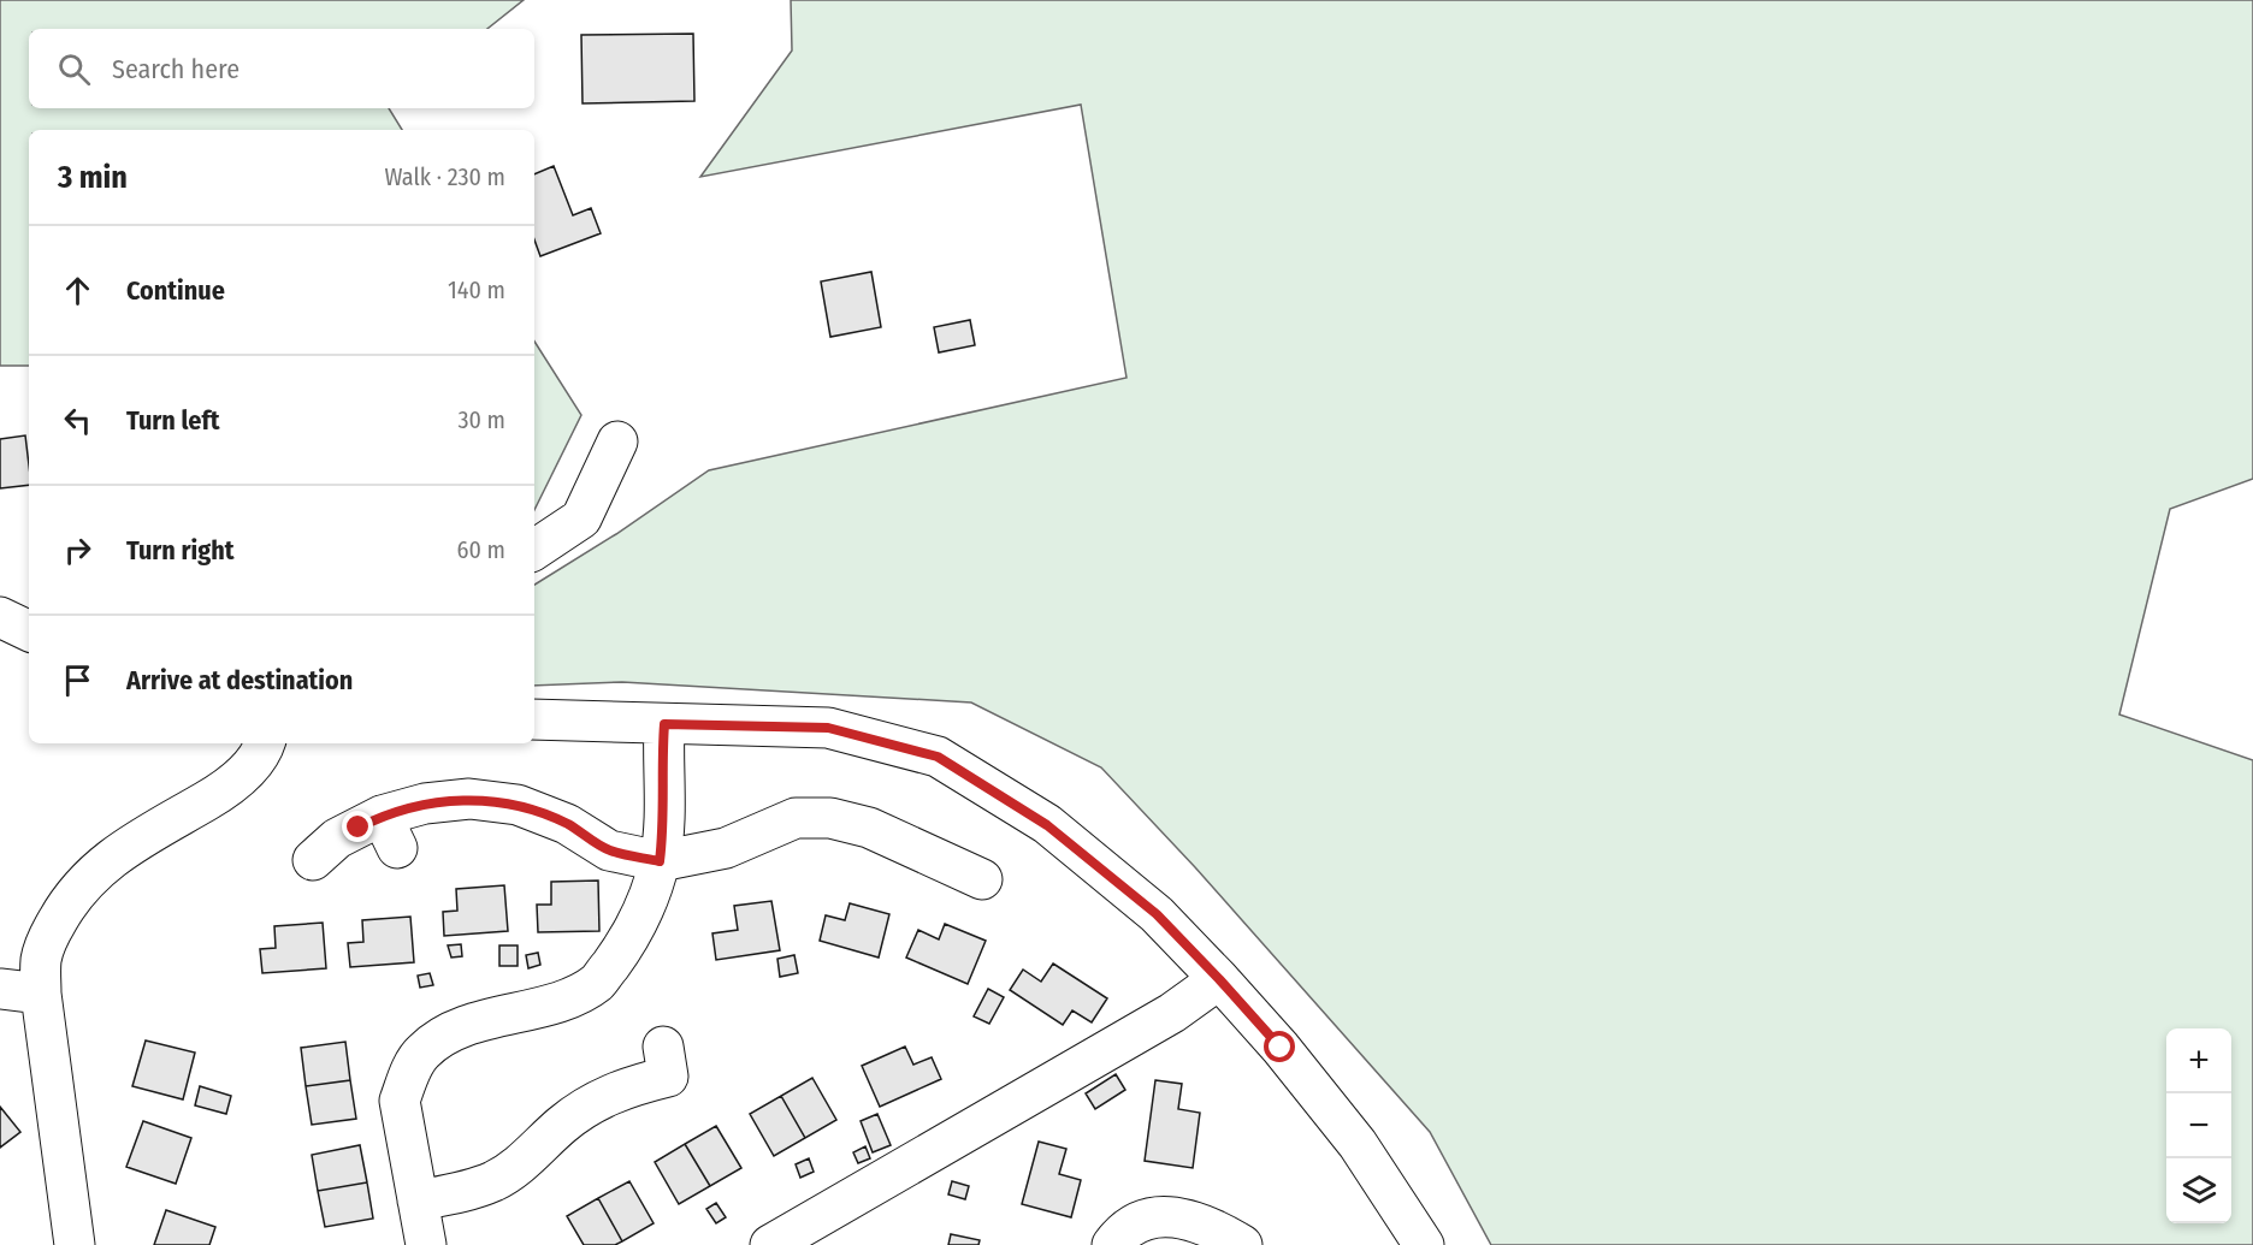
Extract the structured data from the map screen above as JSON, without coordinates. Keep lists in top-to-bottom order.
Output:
{
  "page": {
    "search": "Search here",
    "heading": ["3 min", "Walk · 230 m"],
    "list": [
      ["Continue", "140 m"],
      ["Turn left", "30 m"],
      ["Turn right", "60 m"],
      "Arrive at destination"
    ],
    "map_buttons": ["+", "−"]
  }
}
